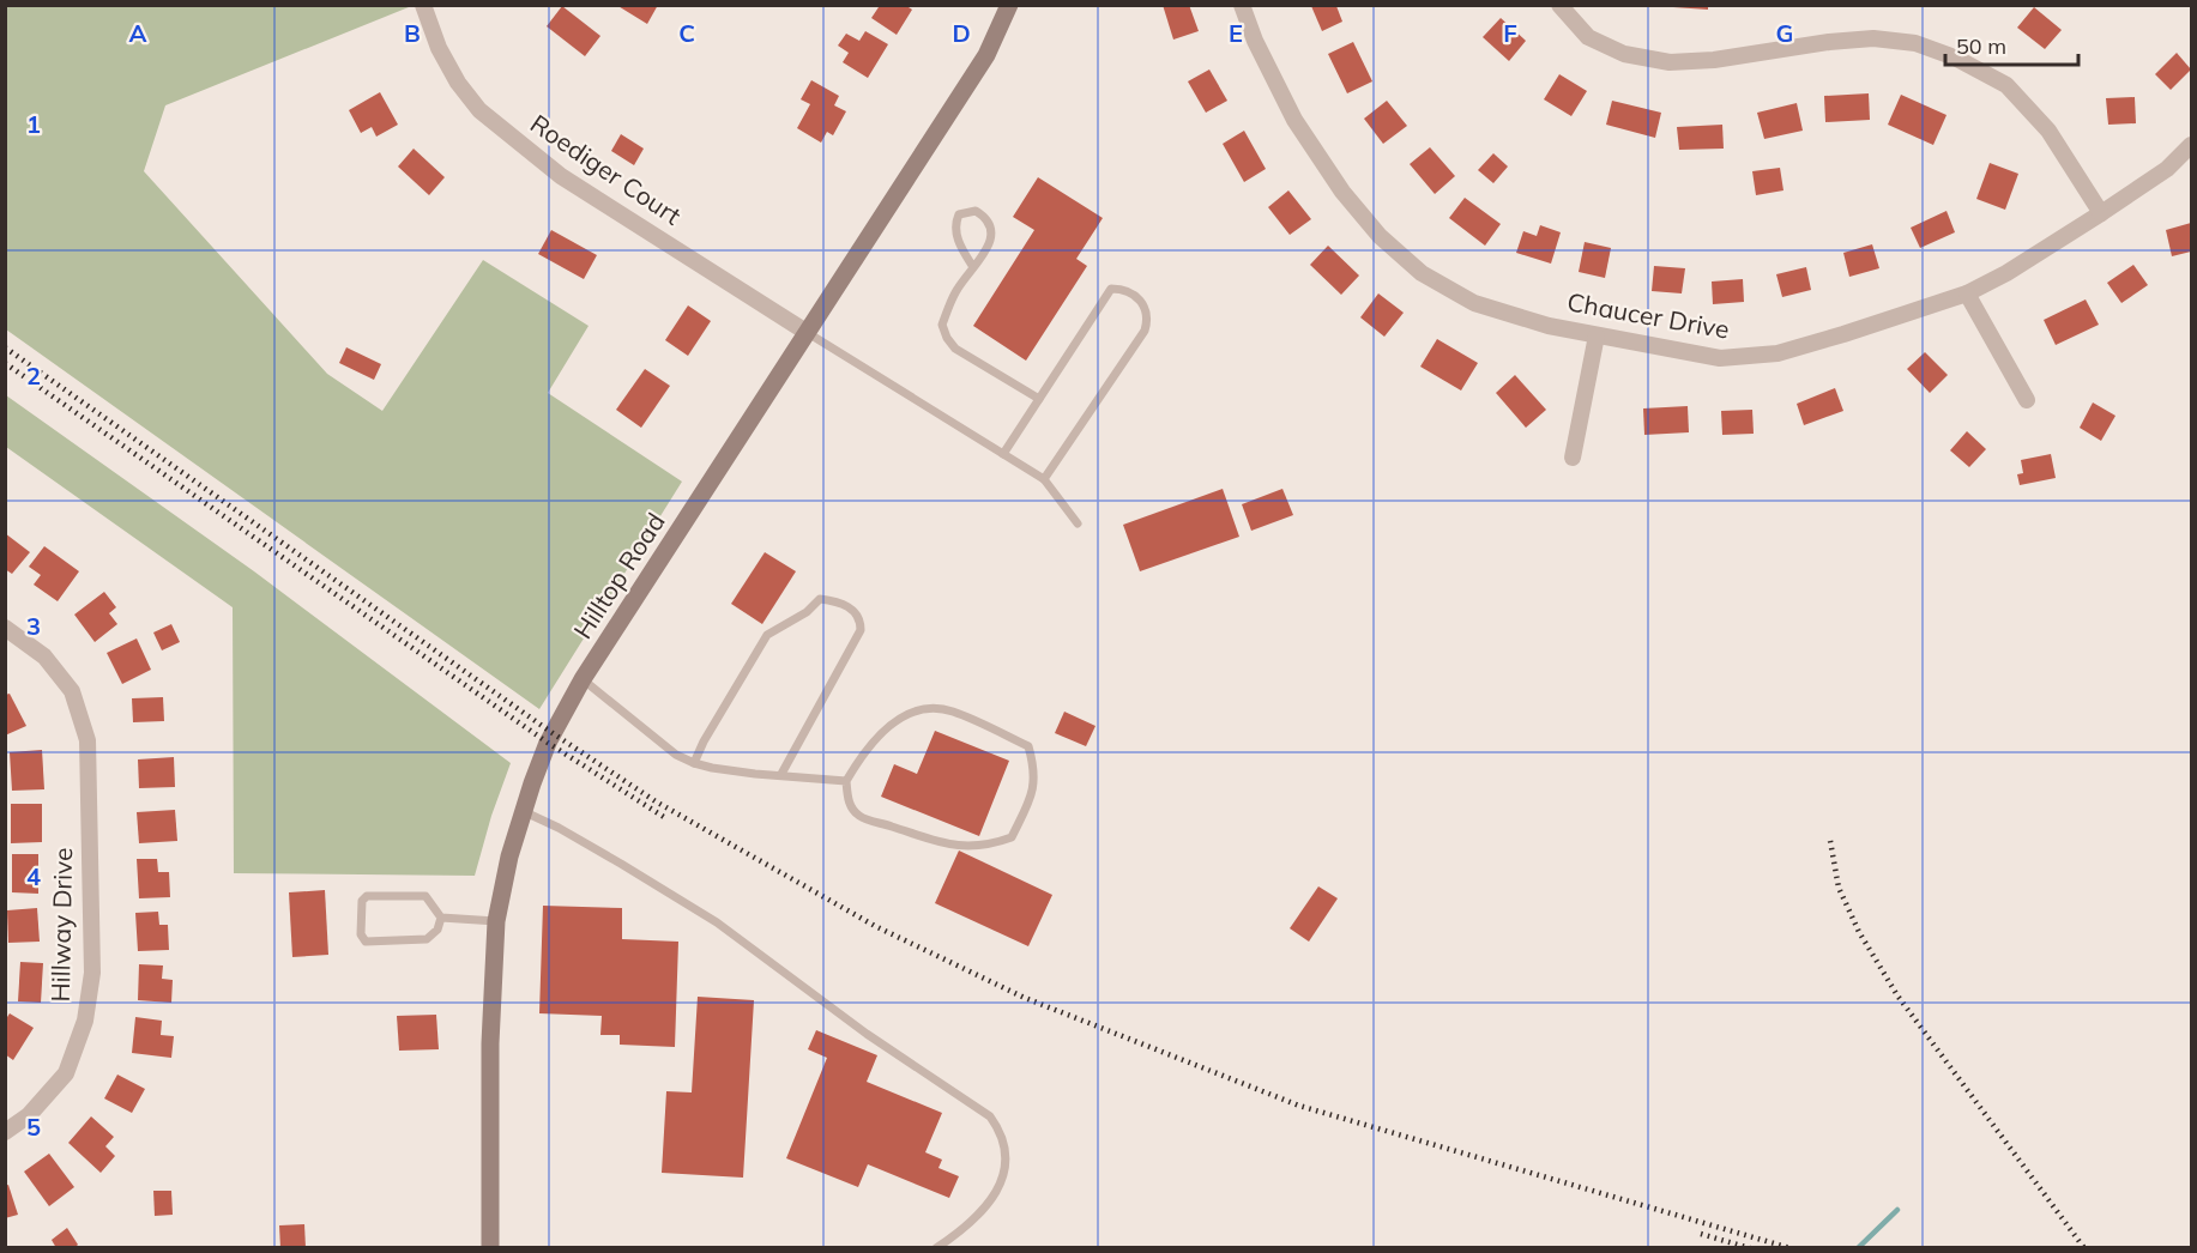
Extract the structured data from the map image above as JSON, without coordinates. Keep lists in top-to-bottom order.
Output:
{
  "streets": {
    "main road": ["Hilltop Road"],
    "street": ["Roediger Court", "Chaucer Drive", "Hillway Drive"]
  },
  "crossings": [
    ["Roediger Court", "Hilltop Road"]
  ],
  "scale_bar": "50 m",
  "grid": {
    "columns": [
      "A",
      "B",
      "C",
      "D",
      "E",
      "F",
      "G"
    ],
    "rows": [
      "1",
      "2",
      "3",
      "4",
      "5"
    ]
  }
}
